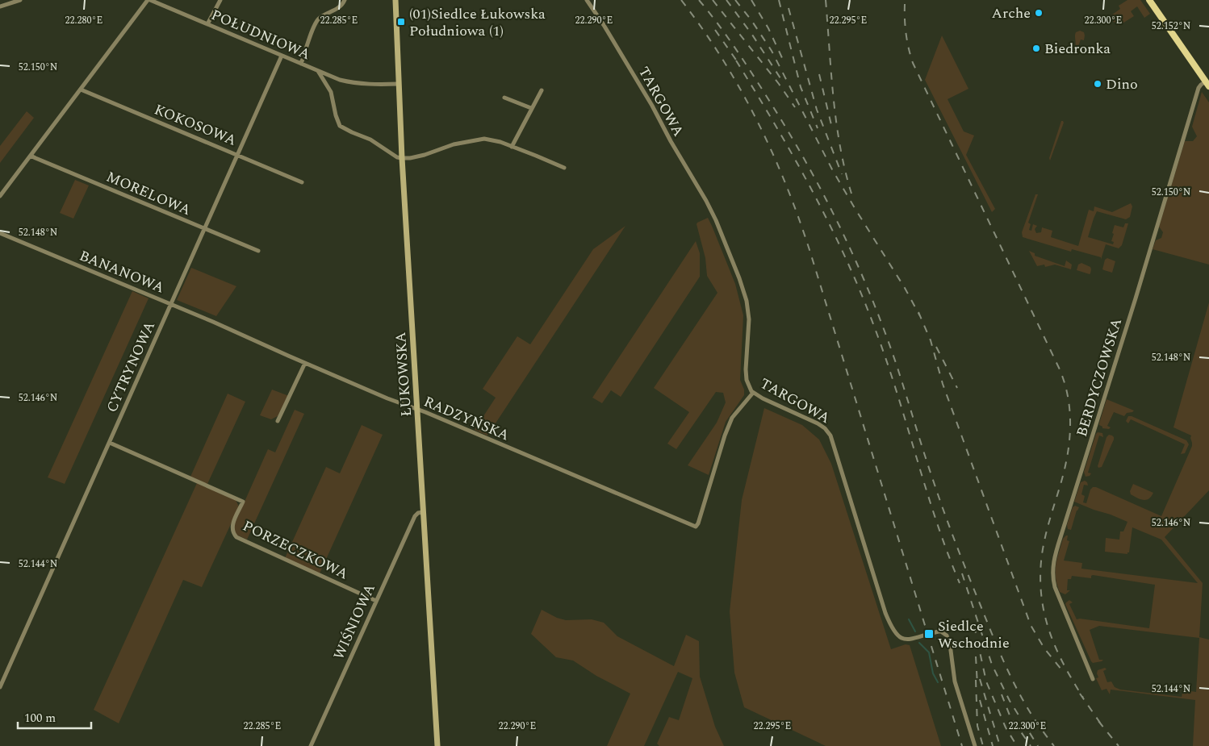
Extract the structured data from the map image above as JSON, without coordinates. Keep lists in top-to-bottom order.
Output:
{
  "streets": {
    "main road": ["ŁUKOWSKA"],
    "street": [
      "POŁUDNIOWA",
      "TARGOWA",
      "KOKOSOWA",
      "MORELOWA",
      "BANANOWA",
      "CYTRYNOWA",
      "BERDYCZOWSKA",
      "RADZYŃSKA",
      "PORZECZKOWA",
      "WIŚNIOWA"
    ]
  },
  "crossings": [
    ["POŁUDNIOWA", "CYTRYNOWA"],
    ["POŁUDNIOWA", "ŁUKOWSKA"],
    ["TARGOWA", "RADZYŃSKA"],
    ["KOKOSOWA", "CYTRYNOWA"],
    ["MORELOWA", "CYTRYNOWA"],
    ["BANANOWA", "CYTRYNOWA"],
    ["BANANOWA", "RADZYŃSKA"],
    ["CYTRYNOWA", "PORZECZKOWA"],
    ["ŁUKOWSKA", "RADZYŃSKA"],
    ["ŁUKOWSKA", "WIŚNIOWA"],
    ["PORZECZKOWA", "WIŚNIOWA"]
  ],
  "places": {
    "other": ["Arche", "Biedronka", "Dino"],
    "transit": ["(01)Siedlce Łukowska Południowa (1)", "Siedlce Wschodnie"]
  },
  "scale_bar": "100 m",
  "coordinates": [
    "22.280°E",
    "22.285°E",
    "22.290°E",
    "22.295°E",
    "22.300°E",
    "52.152°N",
    "52.150°N",
    "52.148°N",
    "52.146°N",
    "52.144°N"
  ]
}
